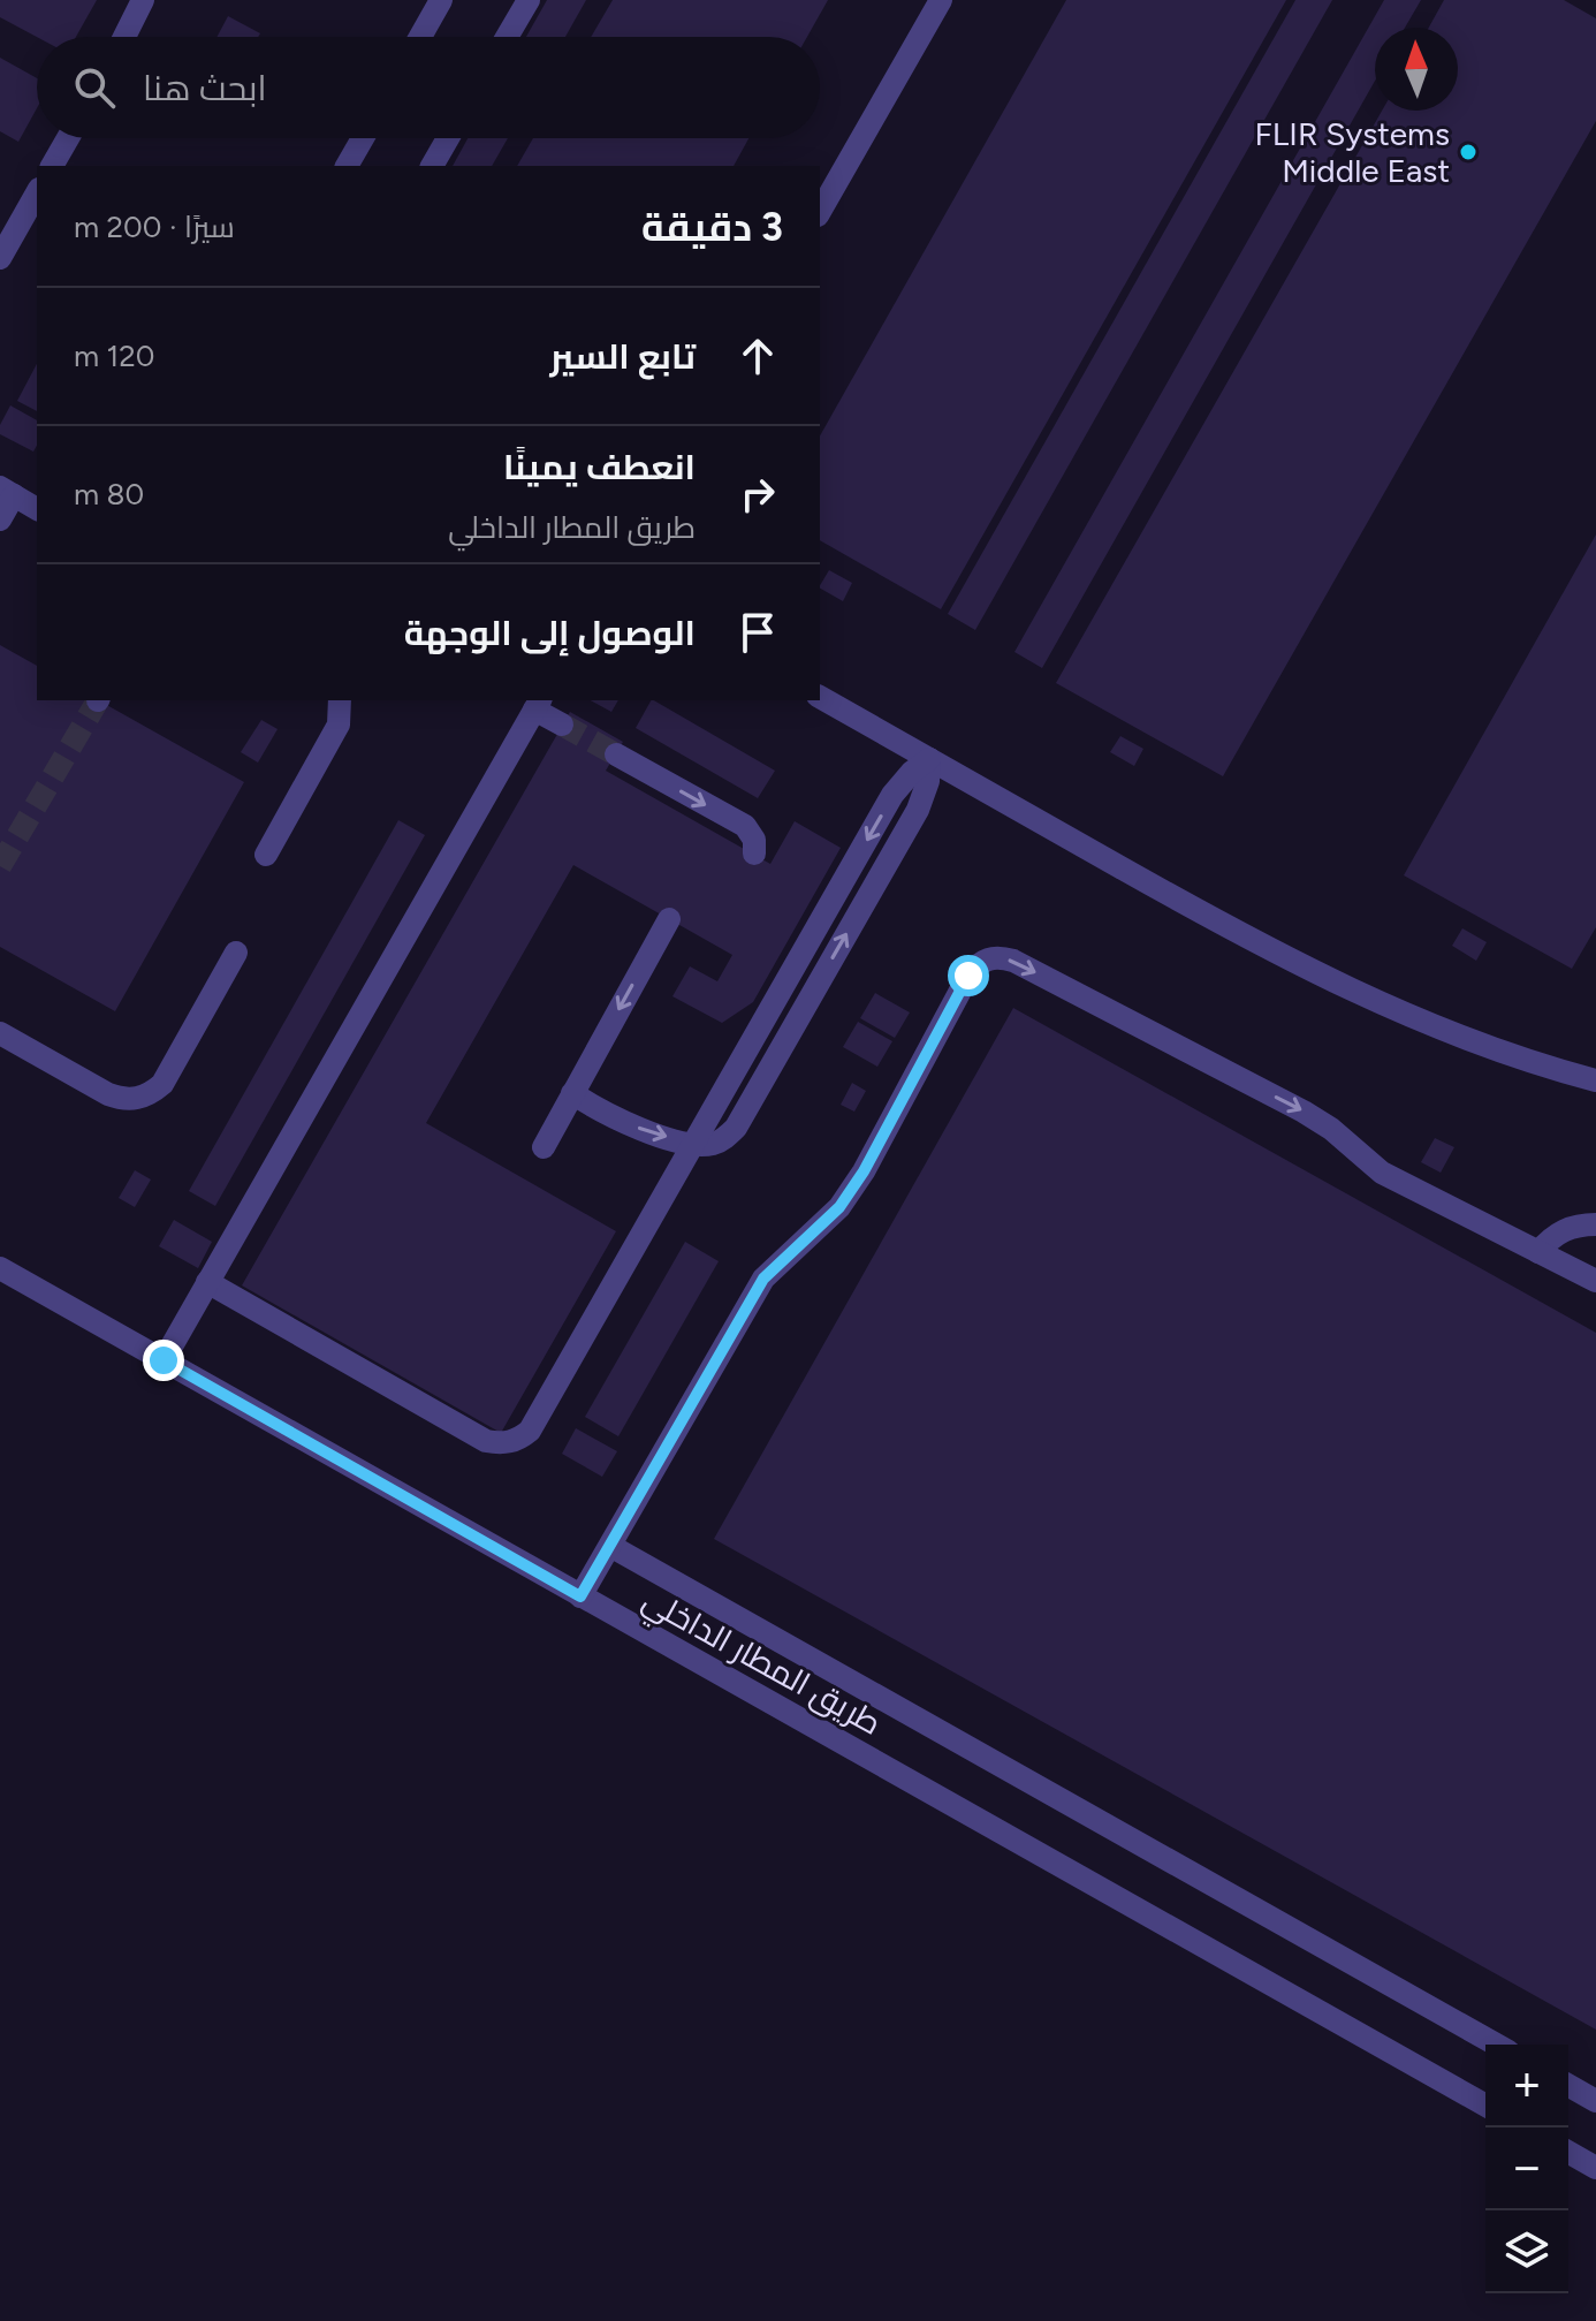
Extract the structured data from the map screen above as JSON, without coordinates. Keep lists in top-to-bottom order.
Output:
{
  "streets": {
    "street": ["طريق المطار الداخلي"]
  },
  "places": ["FLIR Systems Middle East"],
  "north": "top",
  "page": {
    "search": "ابحث هنا",
    "heading": ["3 دقيقة", "سيرًا · 200 m"],
    "list": [
      ["تابع السير", "120 m"],
      ["انعطف يمينًا", "طريق المطار الداخلي", "80 m"],
      "الوصول إلى الوجهة"
    ],
    "map_buttons": ["+", "−"]
  }
}
